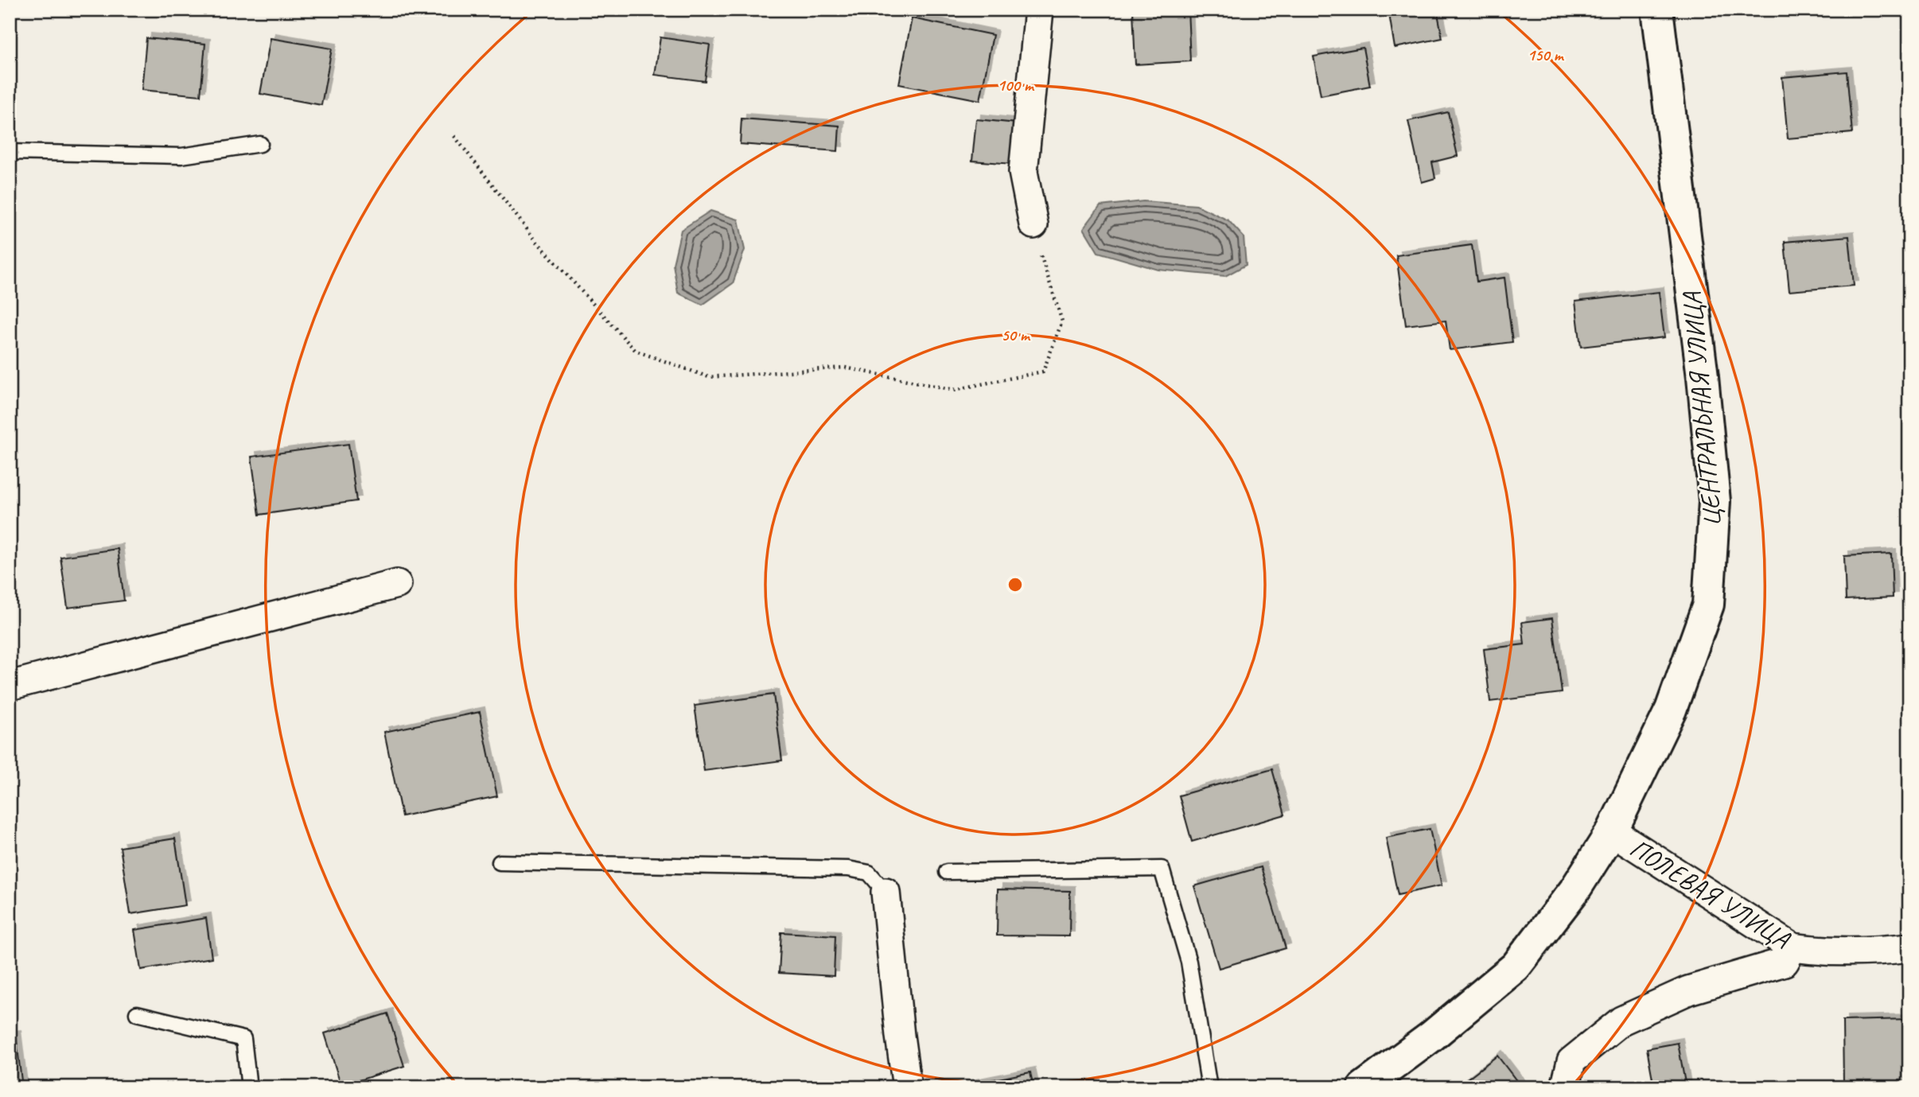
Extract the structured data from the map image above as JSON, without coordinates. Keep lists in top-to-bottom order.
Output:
{
  "streets": {
    "street": ["ЦЕНТРАЛЬНАЯ УЛИЦА", "ПОЛЕВАЯ УЛИЦА"]
  },
  "crossings": [
    ["ЦЕНТРАЛЬНАЯ УЛИЦА", "ПОЛЕВАЯ УЛИЦА"]
  ],
  "rings": ["150 m", "100 m", "50 m"]
}
